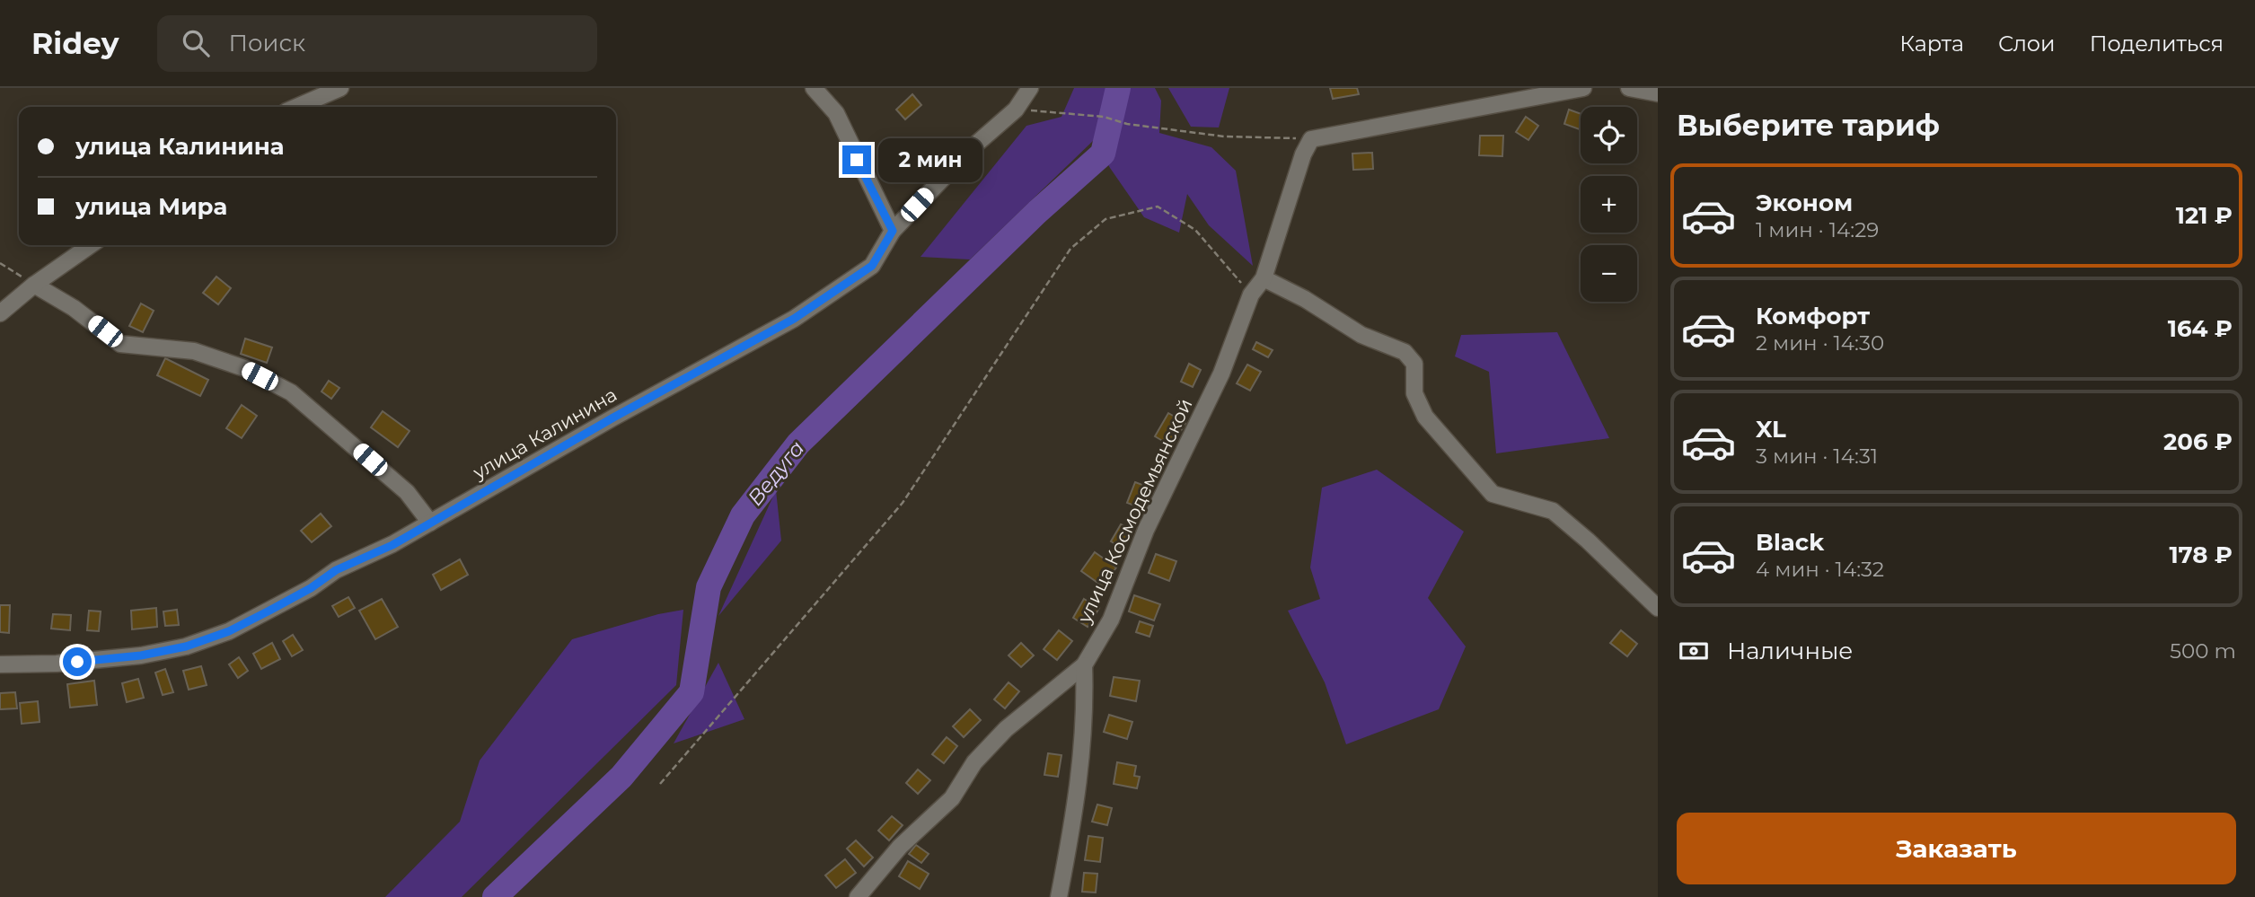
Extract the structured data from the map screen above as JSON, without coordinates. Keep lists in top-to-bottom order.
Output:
{
  "streets": {
    "street": ["улица Калинина", "улица Космодемьянской"]
  },
  "water": ["Ведуга"],
  "page": {
    "header": "Ridey",
    "search": "Поиск",
    "nav": ["Карта", "Слои", "Поделиться"],
    "heading": "Выберите тариф",
    "map_buttons": ["+", "−"],
    "banner": ["улица Калинина", "улица Мира"],
    "bubble": "2 мин",
    "list": [
      {
        "name": "Эконом",
        "note": "1 мин · 14:29",
        "value": "121 ₽"
      },
      {
        "name": "Комфорт",
        "note": "2 мин · 14:30",
        "value": "164 ₽"
      },
      {
        "name": "XL",
        "note": "3 мин · 14:31",
        "value": "206 ₽"
      },
      {
        "name": "Black",
        "note": "4 мин · 14:32",
        "value": "178 ₽"
      }
    ],
    "pay": ["Наличные", "500 m"],
    "buttons": "Заказать"
  }
}
